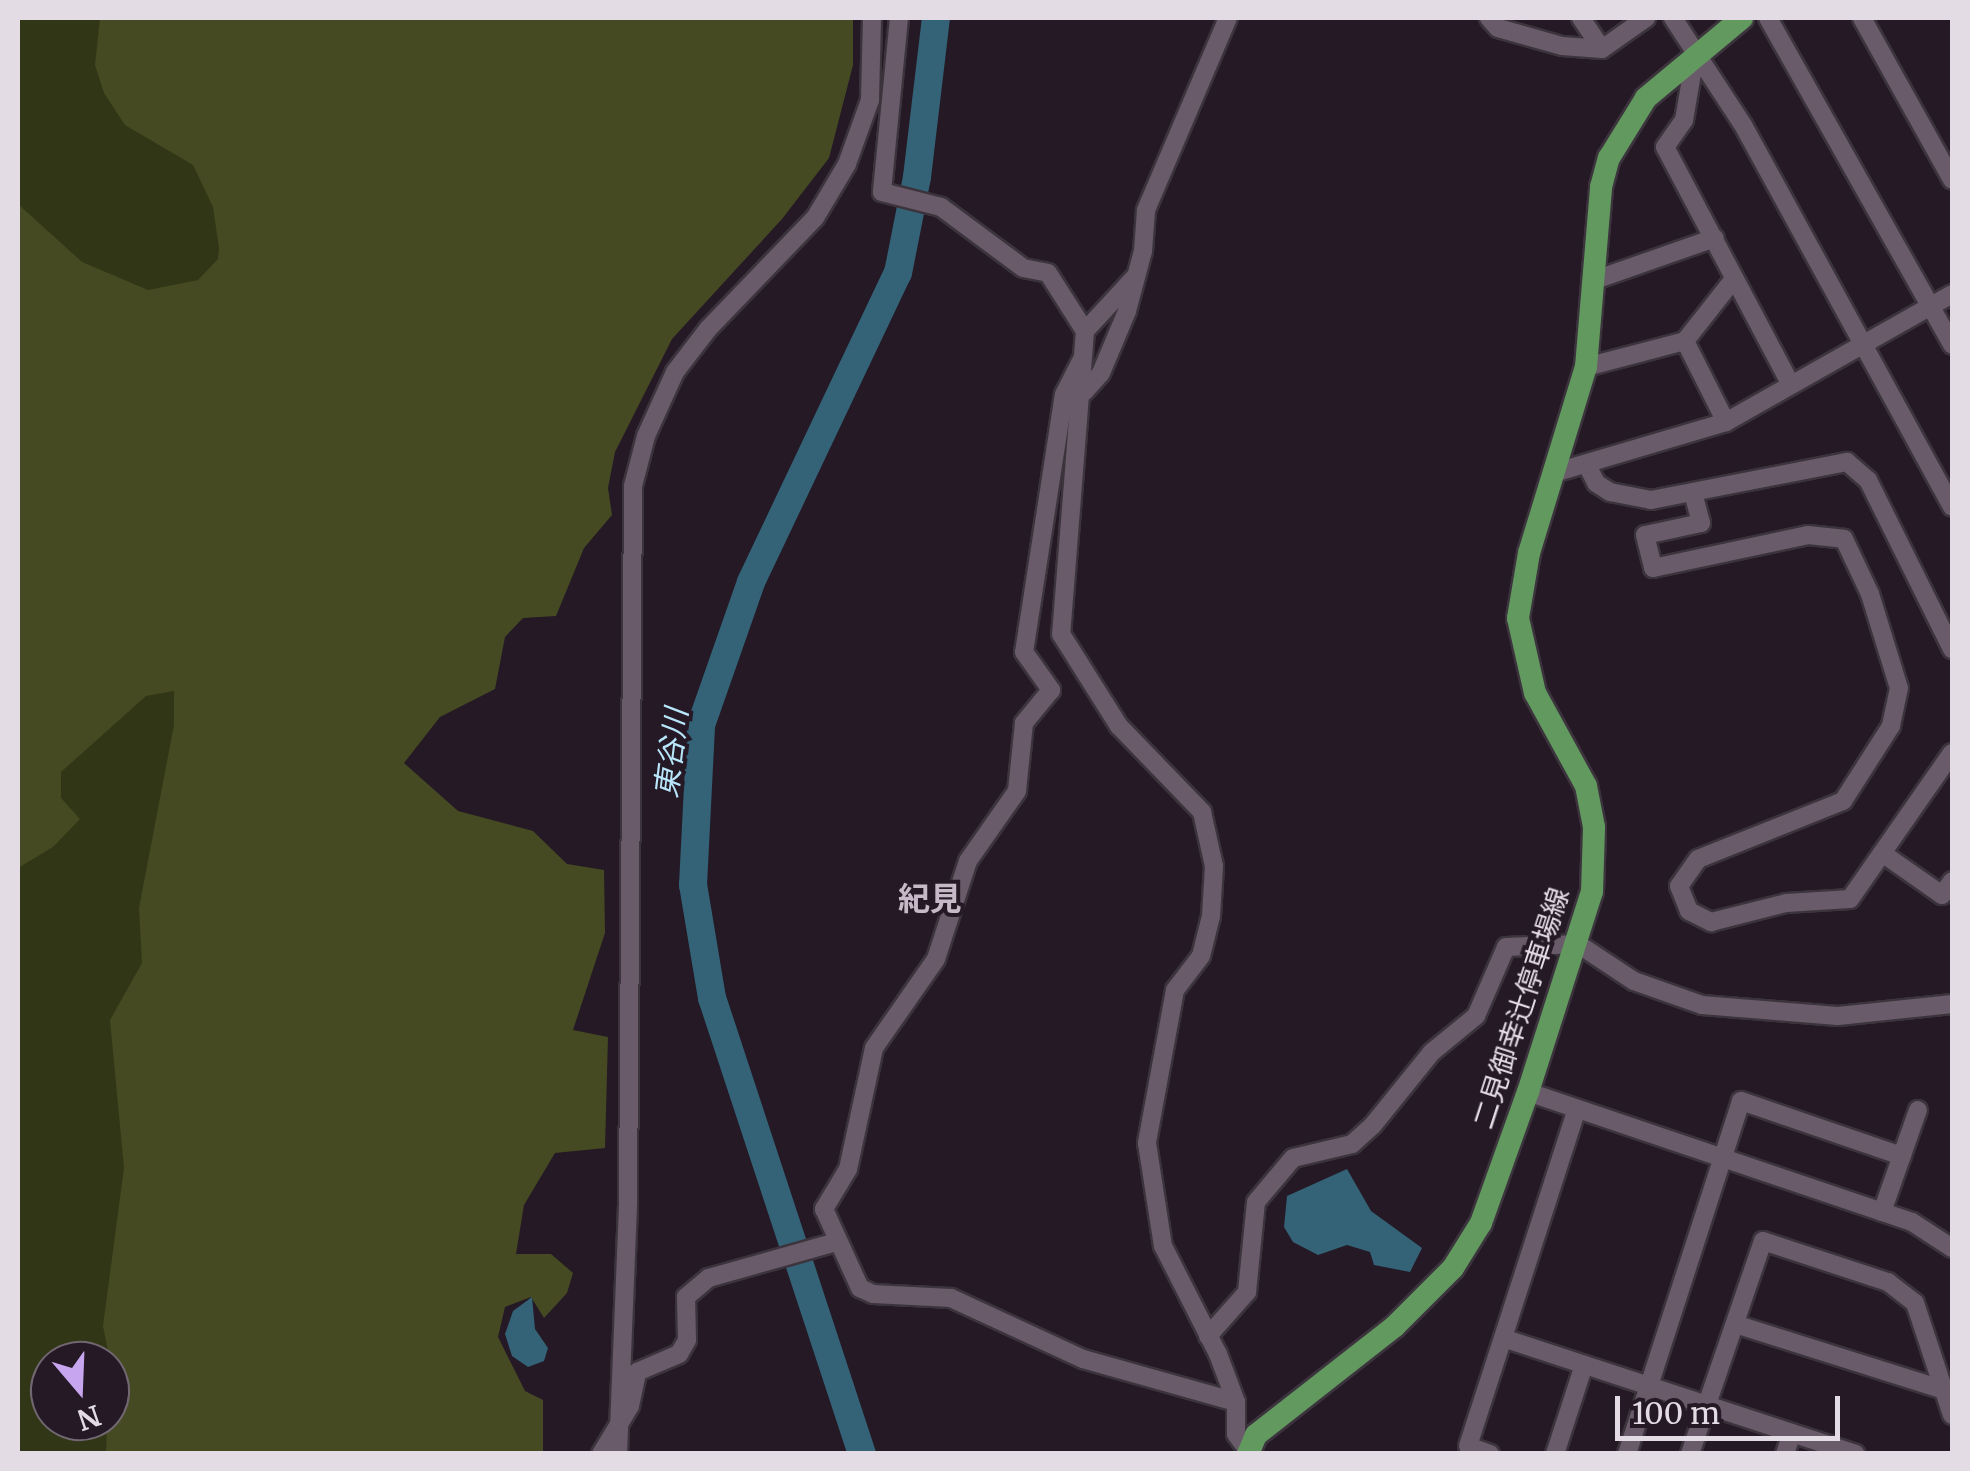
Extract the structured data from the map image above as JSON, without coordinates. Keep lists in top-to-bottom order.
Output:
{
  "streets": {
    "main road": ["二見御幸辻停車場線"]
  },
  "districts": ["紀見"],
  "water": ["東谷川"],
  "scale_bar": "100 m",
  "north": "bottom"
}
